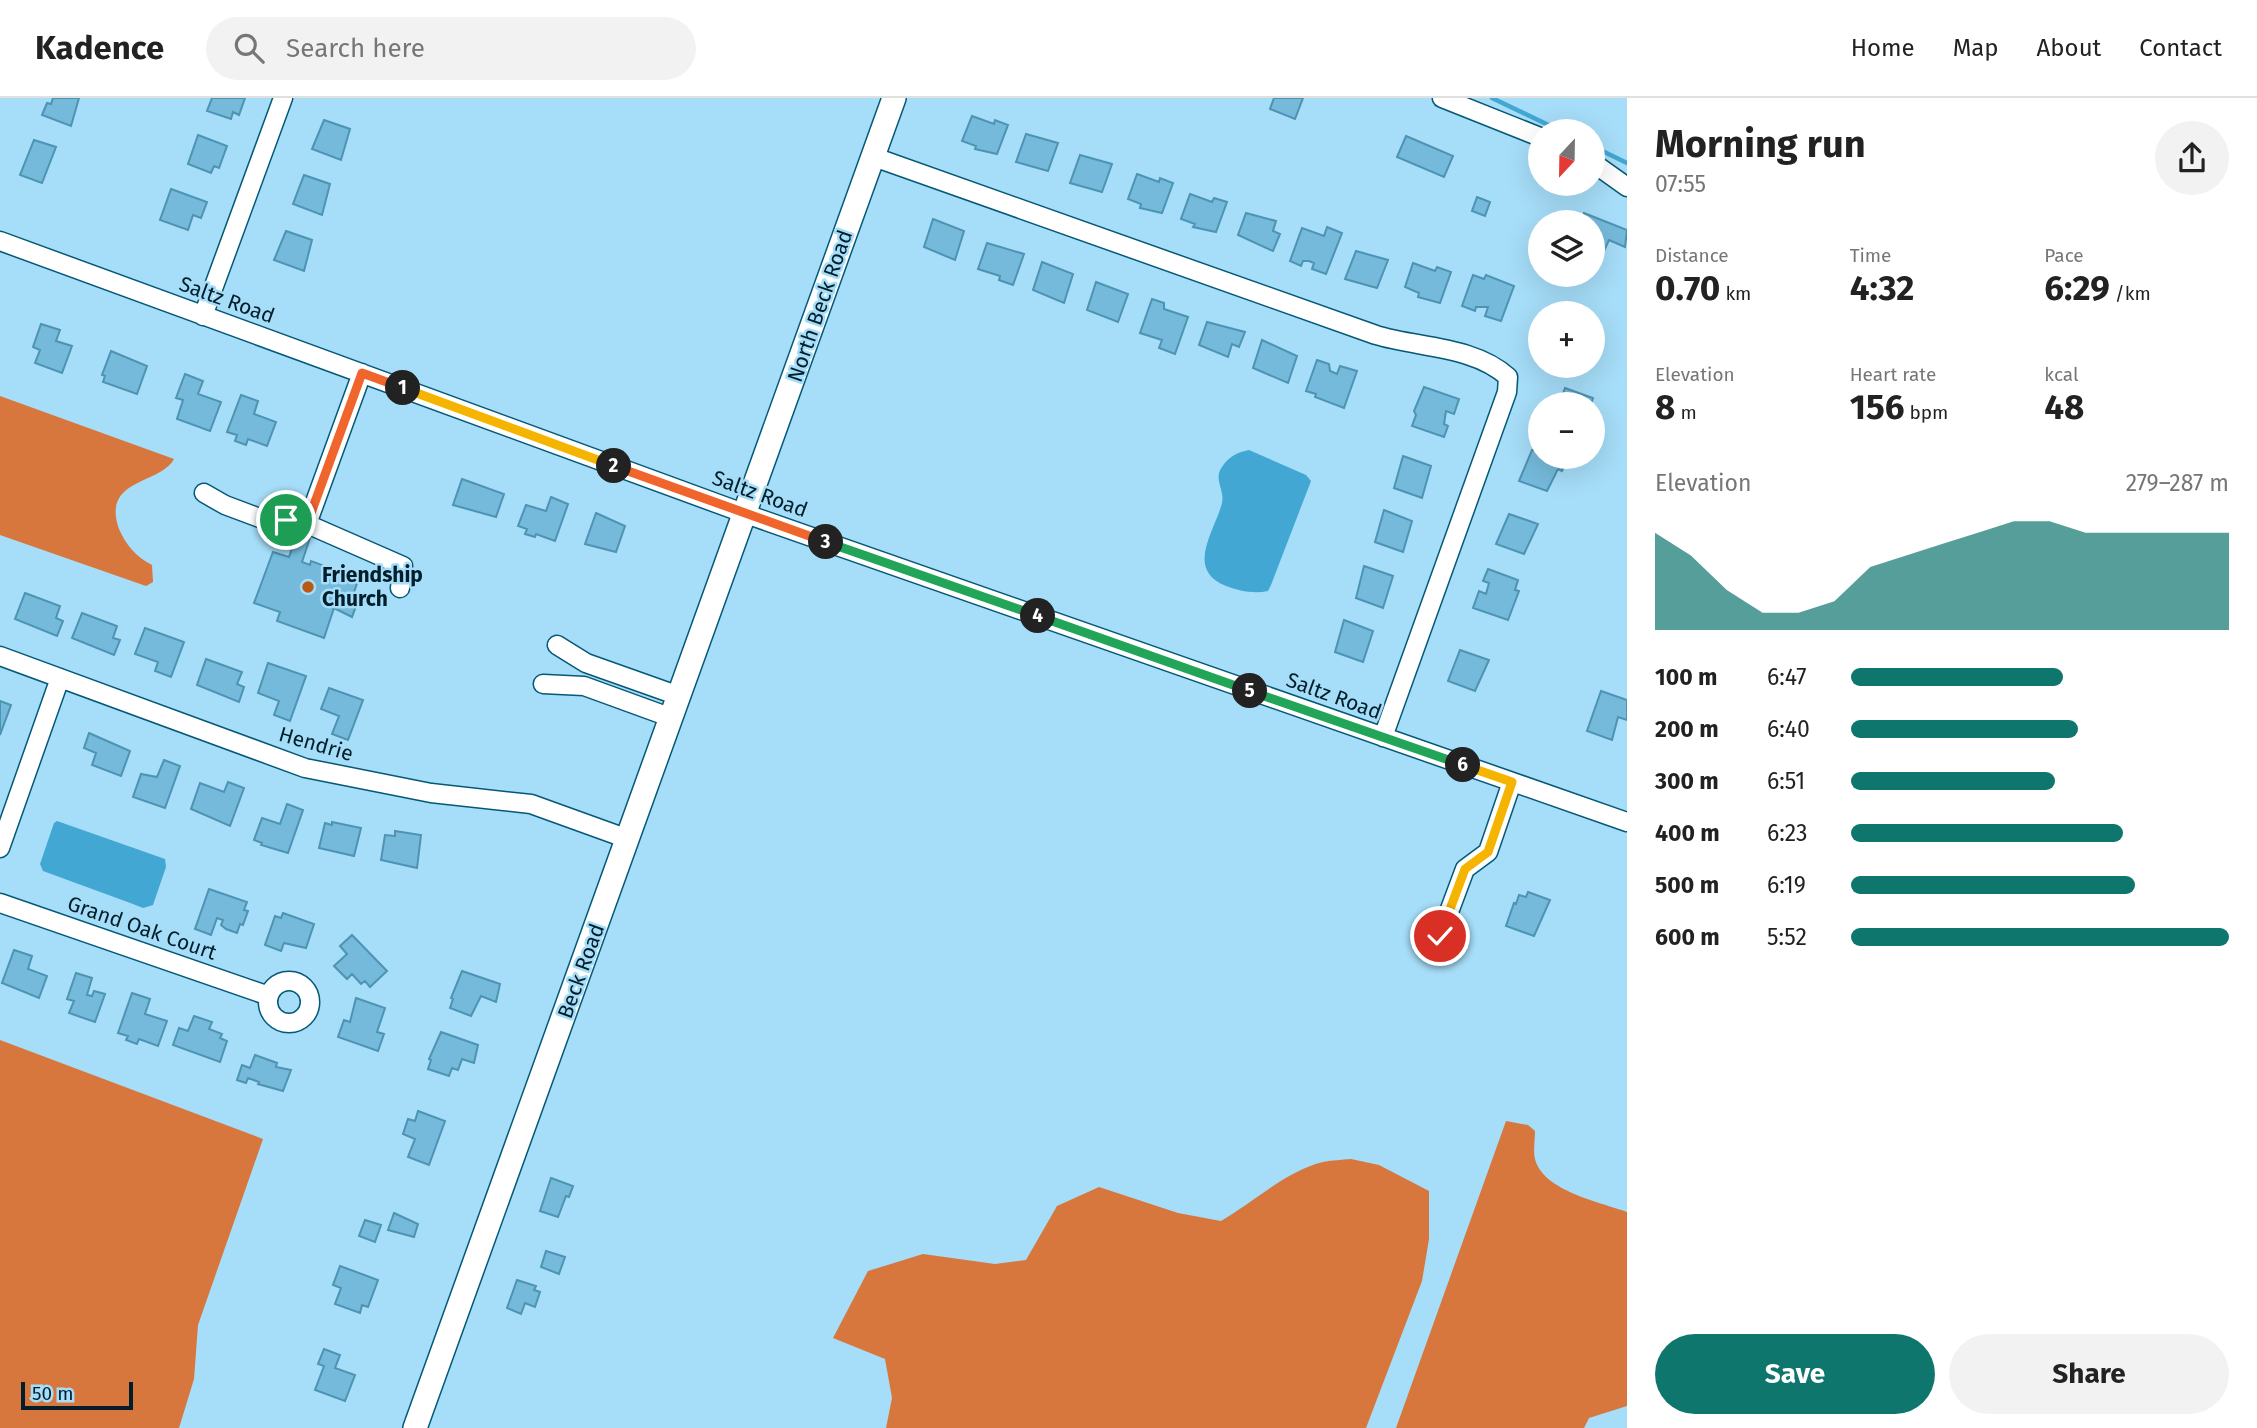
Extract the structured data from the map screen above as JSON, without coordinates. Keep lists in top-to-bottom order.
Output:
{
  "streets": {
    "main road": ["North Beck Road", "Beck Road"],
    "street": ["Saltz Road", "Hendrie", "Grand Oak Court"]
  },
  "crossings": [
    ["Saltz Road", "North Beck Road"],
    ["Saltz Road", "Beck Road"],
    ["North Beck Road", "Beck Road"],
    ["Hendrie", "Beck Road"]
  ],
  "places": ["Friendship Church"],
  "scale_bar": "50 m",
  "north": "bottom",
  "page": {
    "header": "Kadence",
    "search": "Search here",
    "nav": [
      "Home",
      "Map",
      "About",
      "Contact"
    ],
    "heading": ["Morning run", "07:55"],
    "map_buttons": ["+", "−"],
    "stats": [
      ["Distance", "0.70 km"],
      ["Time", "4:32"],
      ["Pace", "6:29 /km"],
      ["Elevation", "8 m"],
      ["Heart rate", "156 bpm"],
      ["kcal", "48"]
    ],
    "pins": [
      "1",
      "2",
      "3",
      "4",
      "5",
      "6"
    ],
    "chart": ["Elevation", "279–287 m"],
    "list": [
      {
        "name": "100 m",
        "note": "6:47"
      },
      {
        "name": "200 m",
        "note": "6:40"
      },
      {
        "name": "300 m",
        "note": "6:51"
      },
      {
        "name": "400 m",
        "note": "6:23"
      },
      {
        "name": "500 m",
        "note": "6:19"
      },
      {
        "name": "600 m",
        "note": "5:52"
      }
    ],
    "buttons": ["Save", "Share"],
    "scale": "50 m"
  }
}
